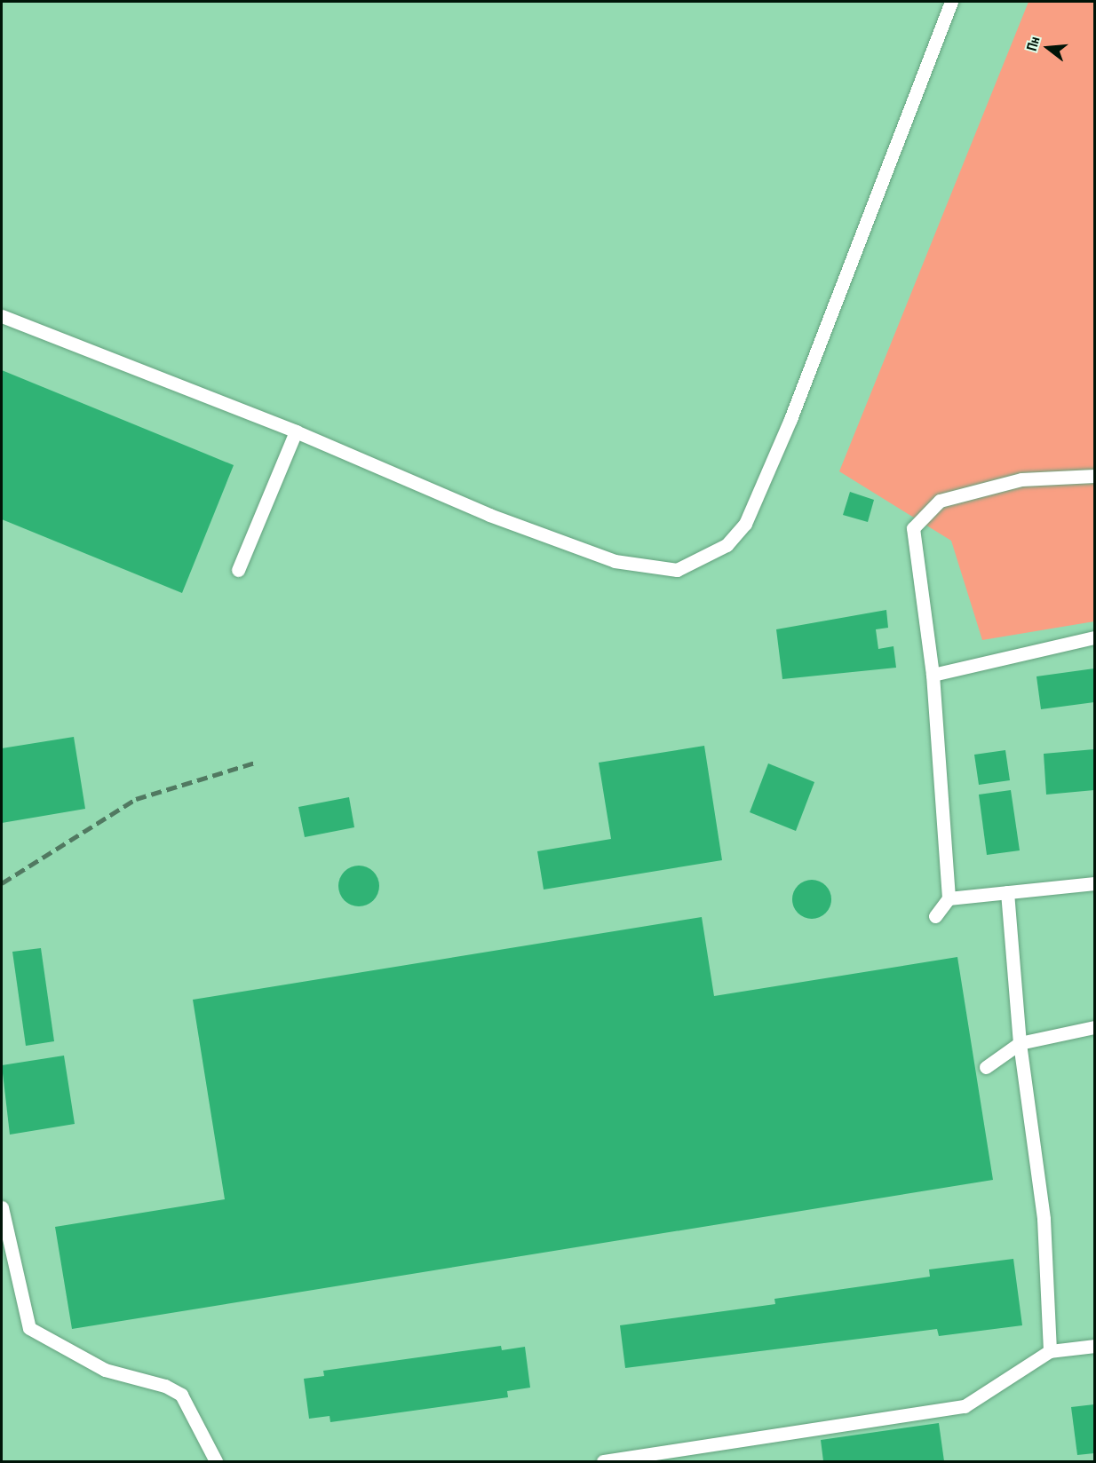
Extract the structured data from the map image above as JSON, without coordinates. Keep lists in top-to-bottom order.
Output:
{
  "north": "left"
}
